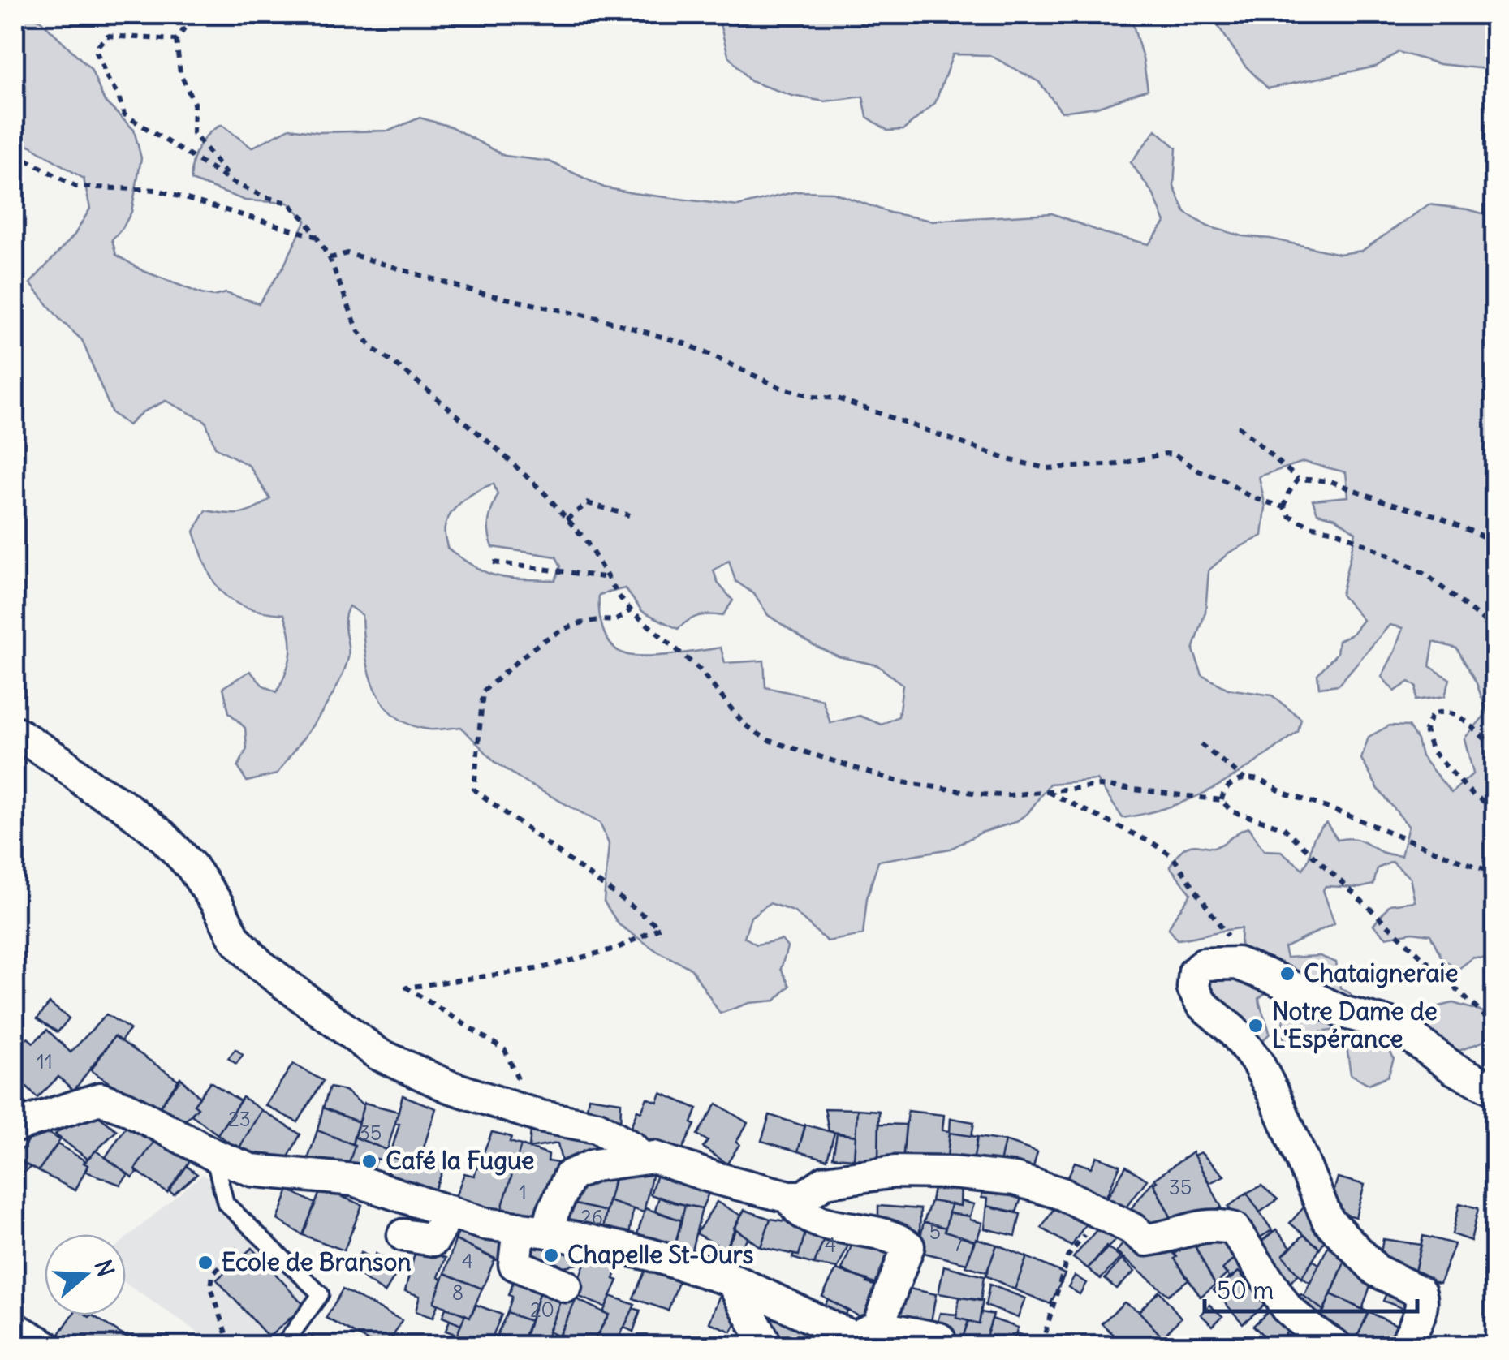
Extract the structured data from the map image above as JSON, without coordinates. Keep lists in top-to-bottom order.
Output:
{
  "places": [
    "Chataigneraie",
    "Notre Dame de L'Espérance",
    "Café la Fugue",
    "Chapelle St-Ours",
    "Ecole de Branson"
  ],
  "house_numbers": [
    "11",
    "23",
    "35",
    "35",
    "1",
    "26",
    "5",
    "7",
    "4",
    "4",
    "8",
    "20"
  ],
  "scale_bar": "50 m",
  "north": "right"
}
